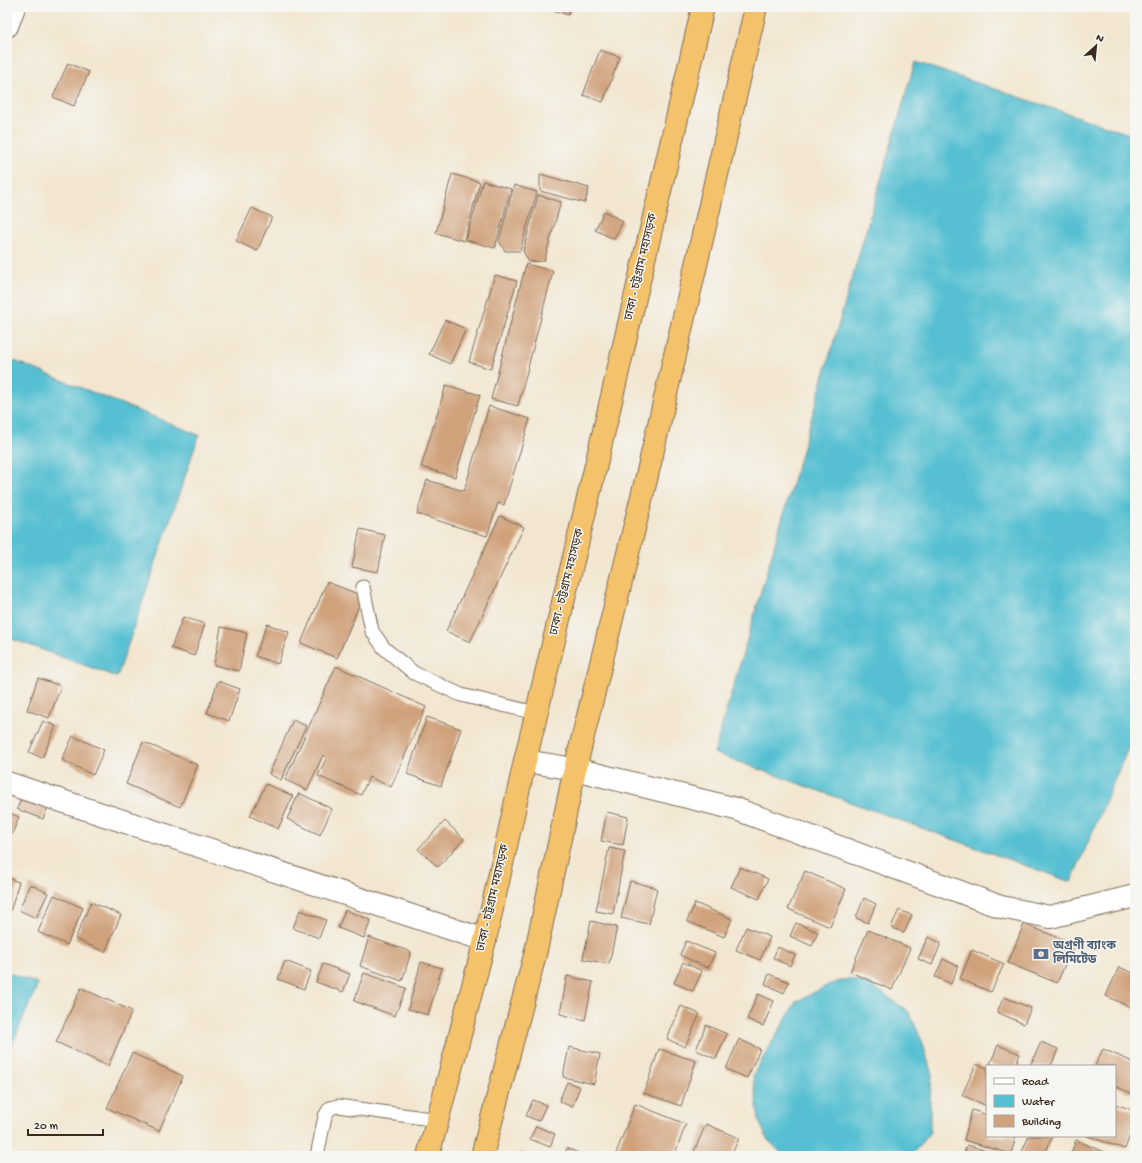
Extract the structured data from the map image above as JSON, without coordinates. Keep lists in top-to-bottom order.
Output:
{
  "streets": {
    "highway": ["ঢাকা - চট্টগ্রাম মহাসড়ক"]
  },
  "places": {
    "bank": ["অগ্রণী ব্যাংক লিমিটেড"]
  },
  "legend": ["Road", "Water", "Building"],
  "scale_bar": "20 m",
  "north": "top right"
}
